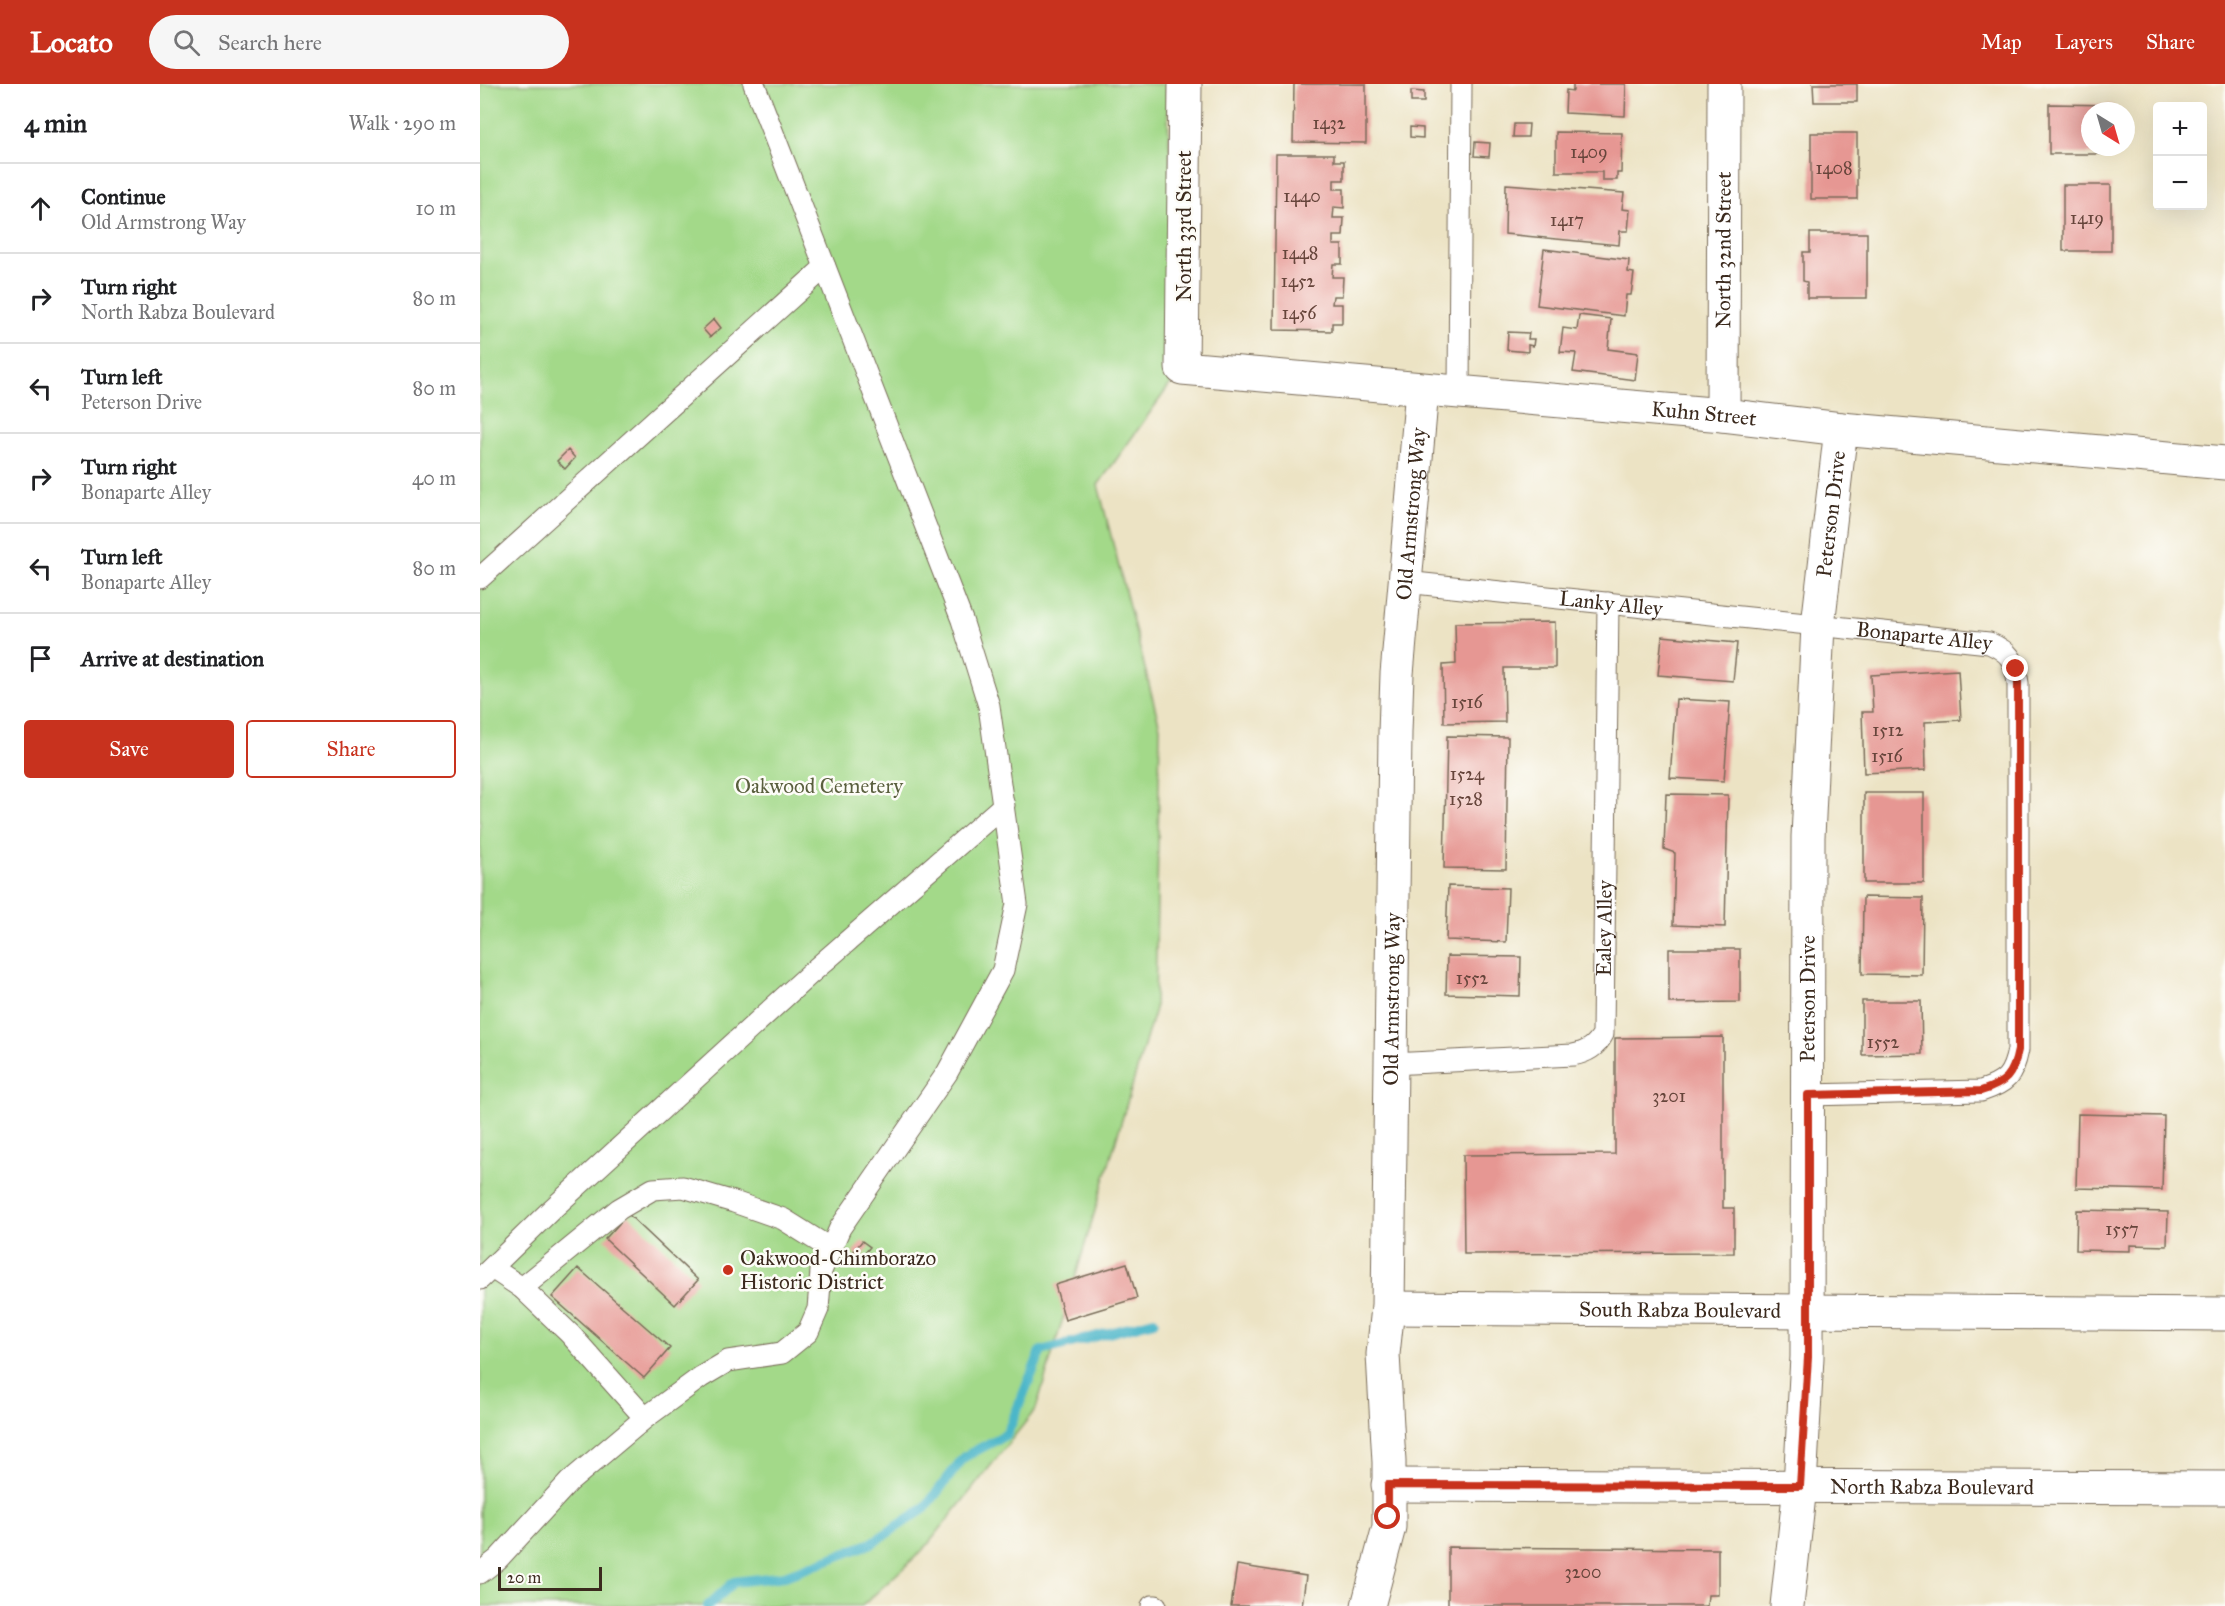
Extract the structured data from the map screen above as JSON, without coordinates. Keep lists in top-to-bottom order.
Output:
{
  "streets": {
    "street": [
      "North 33rd Street",
      "North 32nd Street",
      "Kuhn Street",
      "Old Armstrong Way",
      "Peterson Drive",
      "South Rabza Boulevard",
      "North Rabza Boulevard"
    ],
    "lane": ["Lanky Alley", "Bonaparte Alley", "Ealey Alley"]
  },
  "crossings": [
    ["North 33rd Street", "Kuhn Street"],
    ["North 32nd Street", "Kuhn Street"],
    ["Kuhn Street", "Old Armstrong Way"],
    ["Kuhn Street", "Peterson Drive"],
    ["Old Armstrong Way", "Lanky Alley"],
    ["Old Armstrong Way", "Ealey Alley"],
    ["Old Armstrong Way", "South Rabza Boulevard"],
    ["Old Armstrong Way", "North Rabza Boulevard"],
    ["Peterson Drive", "Lanky Alley"],
    ["Peterson Drive", "Bonaparte Alley"],
    ["Peterson Drive", "South Rabza Boulevard"],
    ["Peterson Drive", "North Rabza Boulevard"],
    ["Lanky Alley", "Bonaparte Alley"],
    ["Lanky Alley", "Ealey Alley"]
  ],
  "parks": ["Oakwood Cemetery"],
  "places": ["Oakwood-Chimborazo Historic District"],
  "house_numbers": [
    "1432",
    "1409",
    "1408",
    "1440",
    "1419",
    "1417",
    "1448",
    "1452",
    "1456",
    "1516",
    "1512",
    "1516",
    "1524",
    "1528",
    "1552",
    "1552",
    "3201",
    "1557",
    "3200"
  ],
  "scale_bar": "20 m",
  "north": "bottom right",
  "page": {
    "header": "Locato",
    "search": "Search here",
    "nav": ["Map", "Layers", "Share"],
    "heading": ["4 min", "Walk · 290 m"],
    "map_buttons": ["+", "−"],
    "list": [
      ["Continue", "Old Armstrong Way", "10 m"],
      ["Turn right", "North Rabza Boulevard", "80 m"],
      ["Turn left", "Peterson Drive", "80 m"],
      ["Turn right", "Bonaparte Alley", "40 m"],
      ["Turn left", "Bonaparte Alley", "80 m"],
      "Arrive at destination"
    ],
    "buttons": ["Save", "Share"],
    "scale": "20 m"
  }
}
